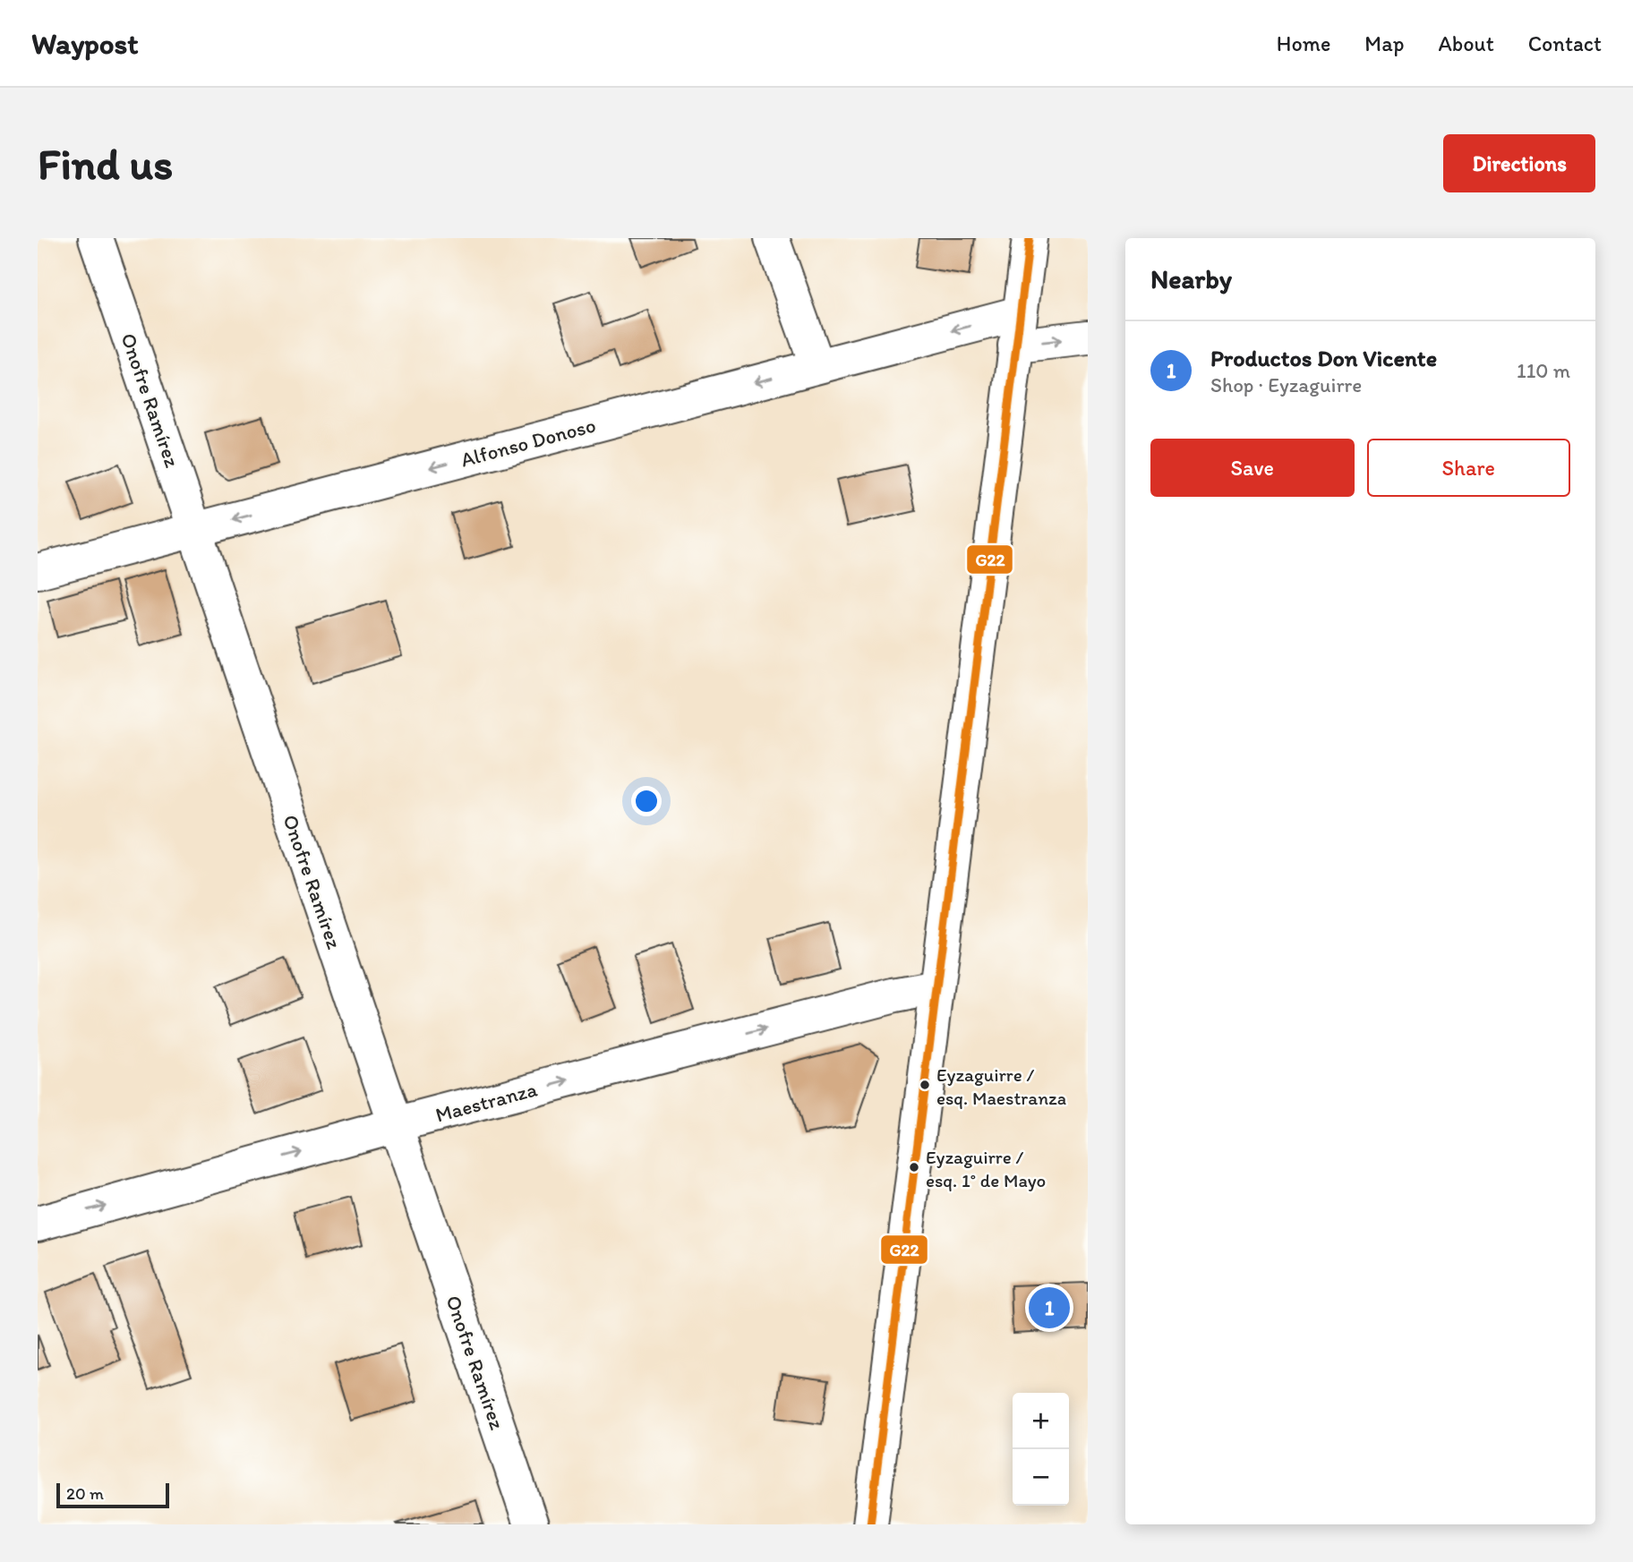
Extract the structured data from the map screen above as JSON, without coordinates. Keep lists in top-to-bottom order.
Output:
{
  "streets": {
    "street": ["Onofre Ramírez", "Alfonso Donoso", "Maestranza"]
  },
  "crossings": [
    ["Onofre Ramírez", "Alfonso Donoso"],
    ["Onofre Ramírez", "Maestranza"]
  ],
  "one_way": ["Alfonso Donoso", "Maestranza"],
  "places": ["Eyzaguirre / esq. Maestranza", "Eyzaguirre / esq. 1° de Mayo"],
  "lines": ["transit line G22"],
  "scale_bar": "20 m",
  "page": {
    "header": "Waypost",
    "nav": [
      "Home",
      "Map",
      "About",
      "Contact"
    ],
    "buttons": [
      "Directions",
      ["Save", "Share"]
    ],
    "title": "Find us",
    "heading": "Nearby",
    "list": [
      {
        "mark": "1",
        "name": "Productos Don Vicente",
        "note": "Shop · Eyzaguirre",
        "value": "110 m"
      }
    ],
    "pins": "1",
    "map_buttons": ["+", "−"],
    "scale": "20 m"
  }
}
